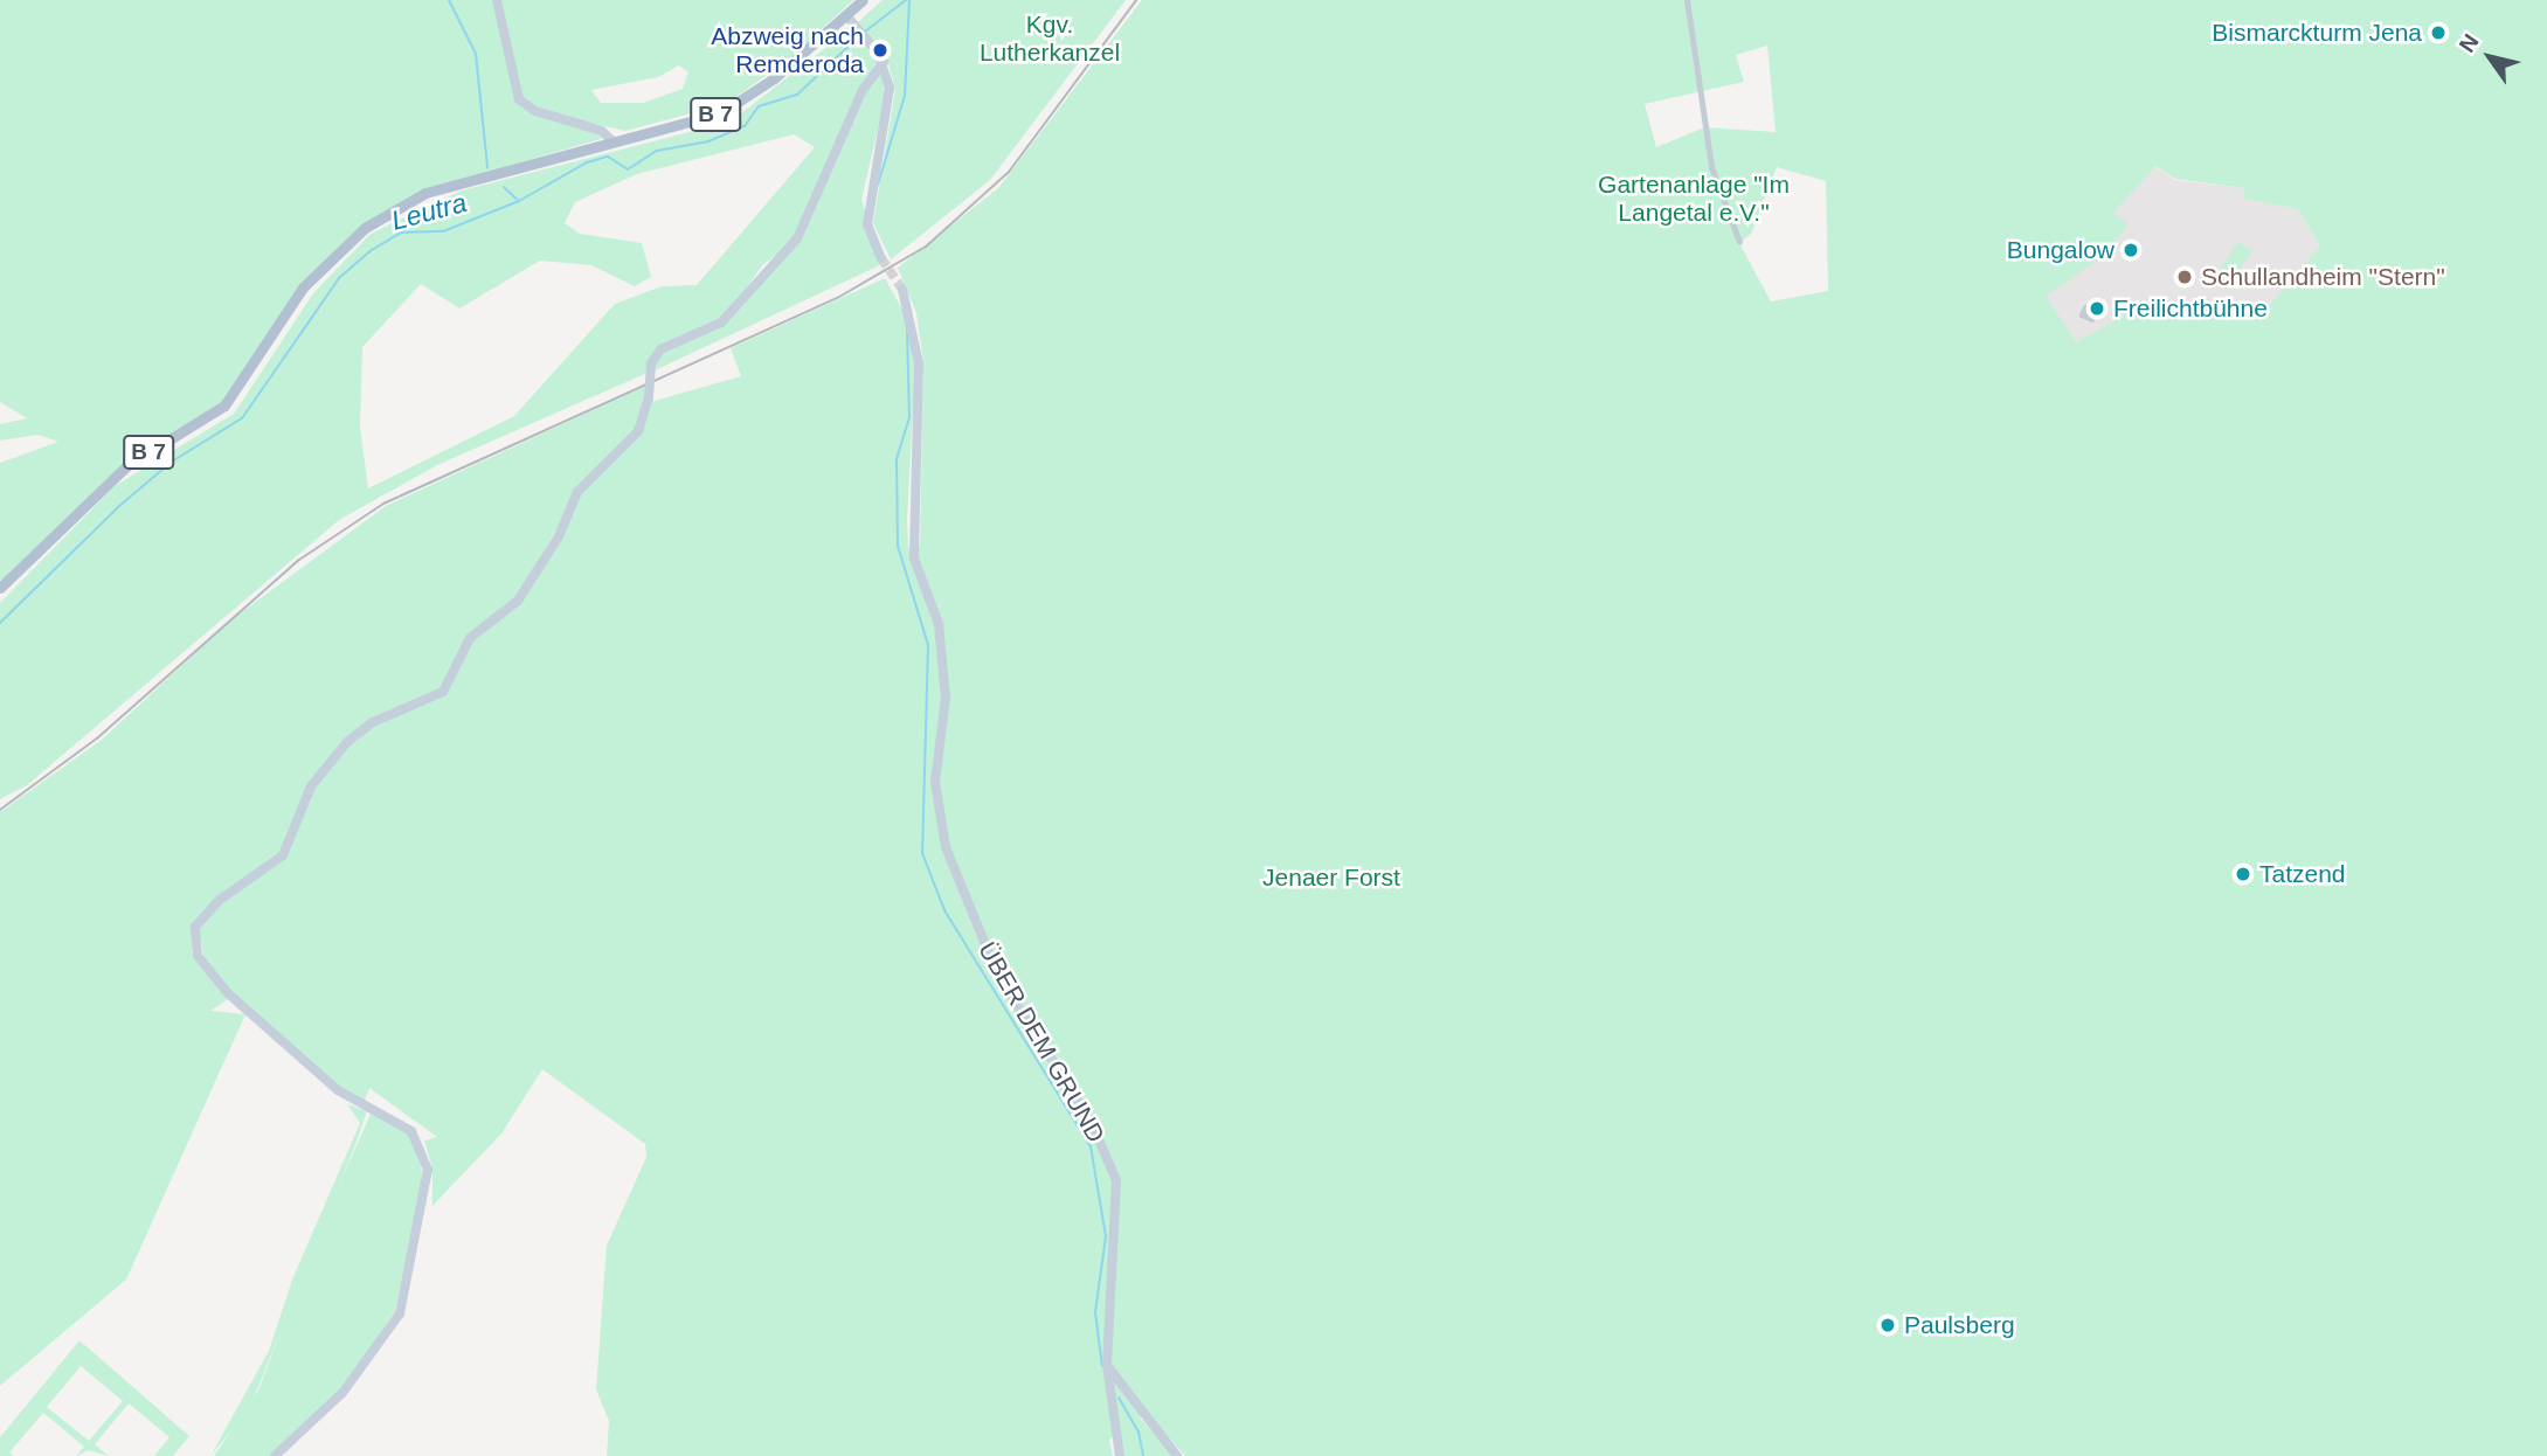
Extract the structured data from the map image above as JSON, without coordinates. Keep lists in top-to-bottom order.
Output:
{
  "streets": {
    "main road": ["B 7"],
    "street": ["ÜBER DEM GRUND"]
  },
  "water": ["Leutra"],
  "parks": ["Kgv. Lutherkanzel", "Gartenanlage \"Im Langetal e.V.\"", "Jenaer Forst"],
  "places": [
    "Bismarckturm Jena",
    "Abzweig nach Remderoda",
    "Bungalow",
    "Schullandheim \"Stern\"",
    "Freilichtbühne",
    "Tatzend",
    "Paulsberg"
  ],
  "north": "top left"
}
